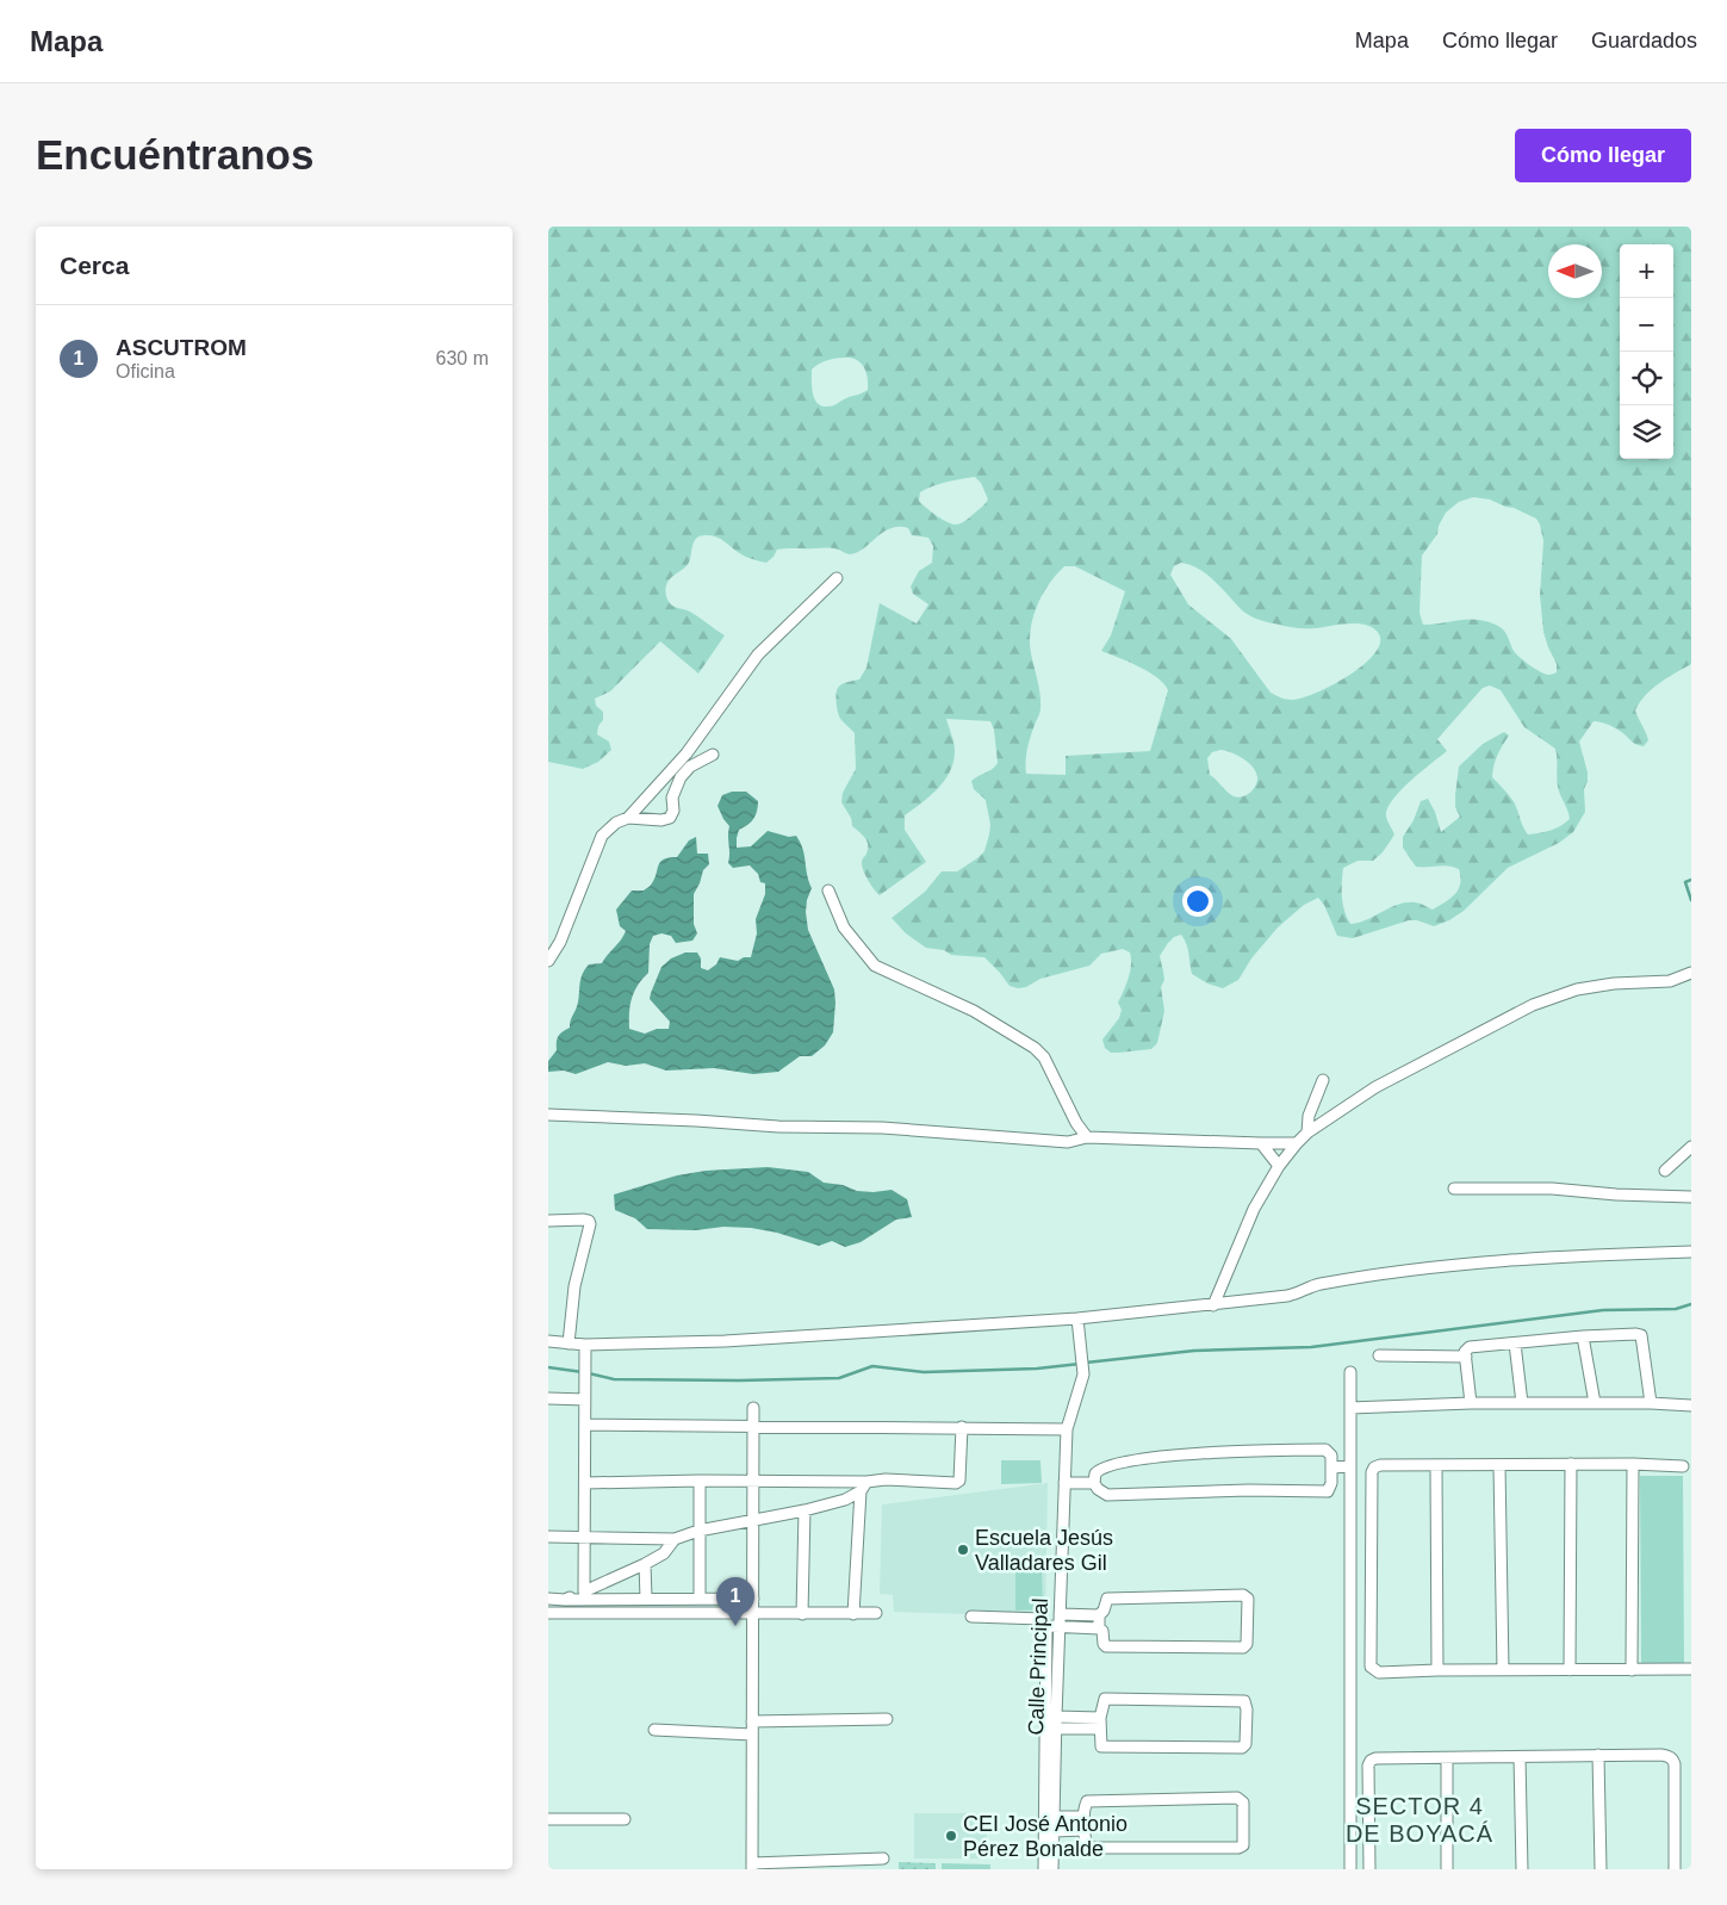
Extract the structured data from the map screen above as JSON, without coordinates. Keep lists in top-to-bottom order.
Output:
{
  "streets": {
    "street": ["Calle Principal"]
  },
  "districts": ["SECTOR 4 DE BOYACÁ"],
  "places": ["Escuela Jesús Valladares Gil", "CEI José Antonio Pérez Bonalde"],
  "north": "left",
  "page": {
    "header": "Mapa",
    "nav": ["Mapa", "Cómo llegar", "Guardados"],
    "buttons": "Cómo llegar",
    "title": "Encuéntranos",
    "heading": "Cerca",
    "map_buttons": ["+", "−"],
    "list": [
      {
        "mark": "1",
        "name": "ASCUTROM",
        "note": "Oficina",
        "value": "630 m"
      }
    ],
    "pins": "1"
  }
}
